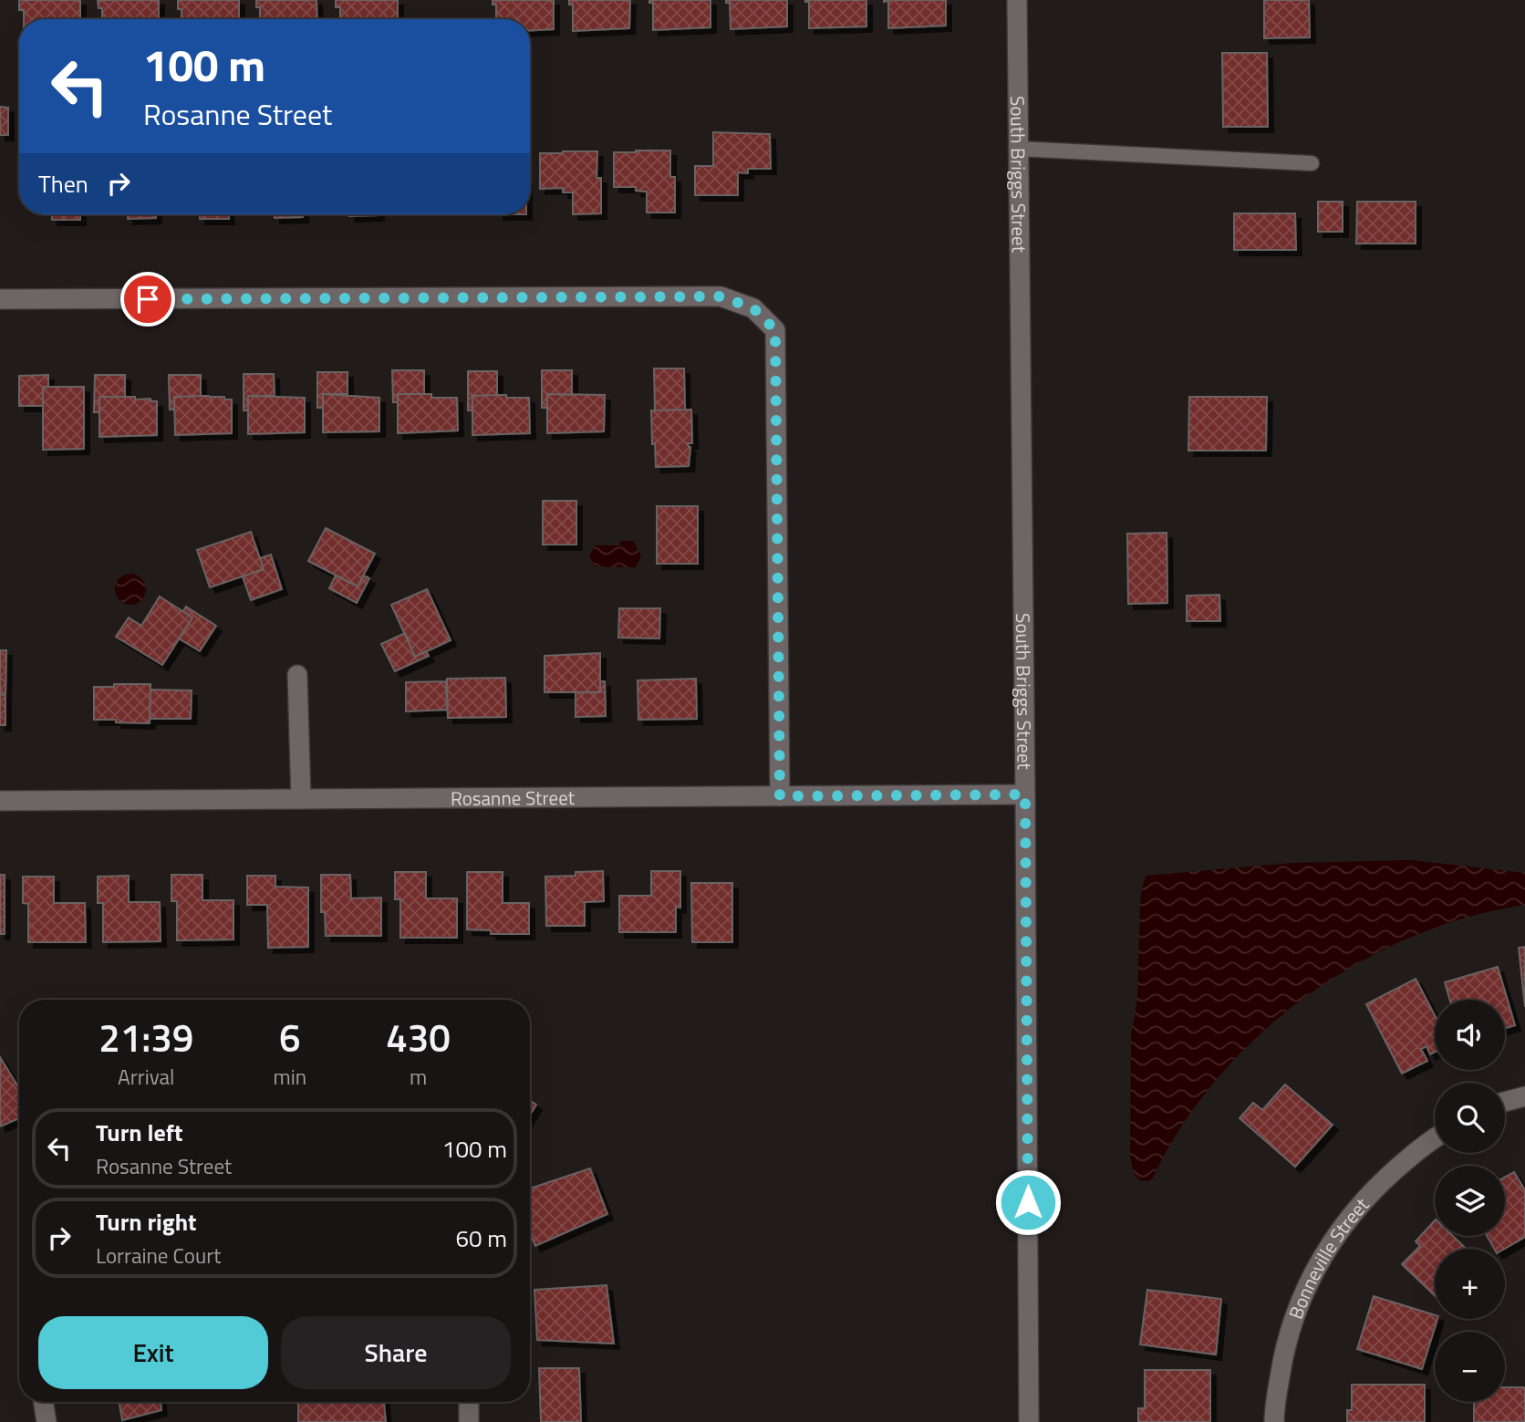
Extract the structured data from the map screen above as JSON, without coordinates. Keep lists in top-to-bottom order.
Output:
{
  "streets": {
    "street": ["South Briggs Street", "Rosanne Street", "Bonneville Street"]
  },
  "crossings": [
    ["South Briggs Street", "Rosanne Street"]
  ],
  "page": {
    "turn": ["100 m", "Rosanne Street"],
    "then": "Then",
    "map_buttons": ["+", "−"],
    "eta": [
      "21:39",
      "Arrival",
      "6",
      "min",
      "430",
      "m"
    ],
    "list": [
      {
        "name": "Turn left",
        "note": "Rosanne Street",
        "value": "100 m"
      },
      {
        "name": "Turn right",
        "note": "Lorraine Court",
        "value": "60 m"
      }
    ],
    "buttons": ["Exit", "Share"]
  }
}
